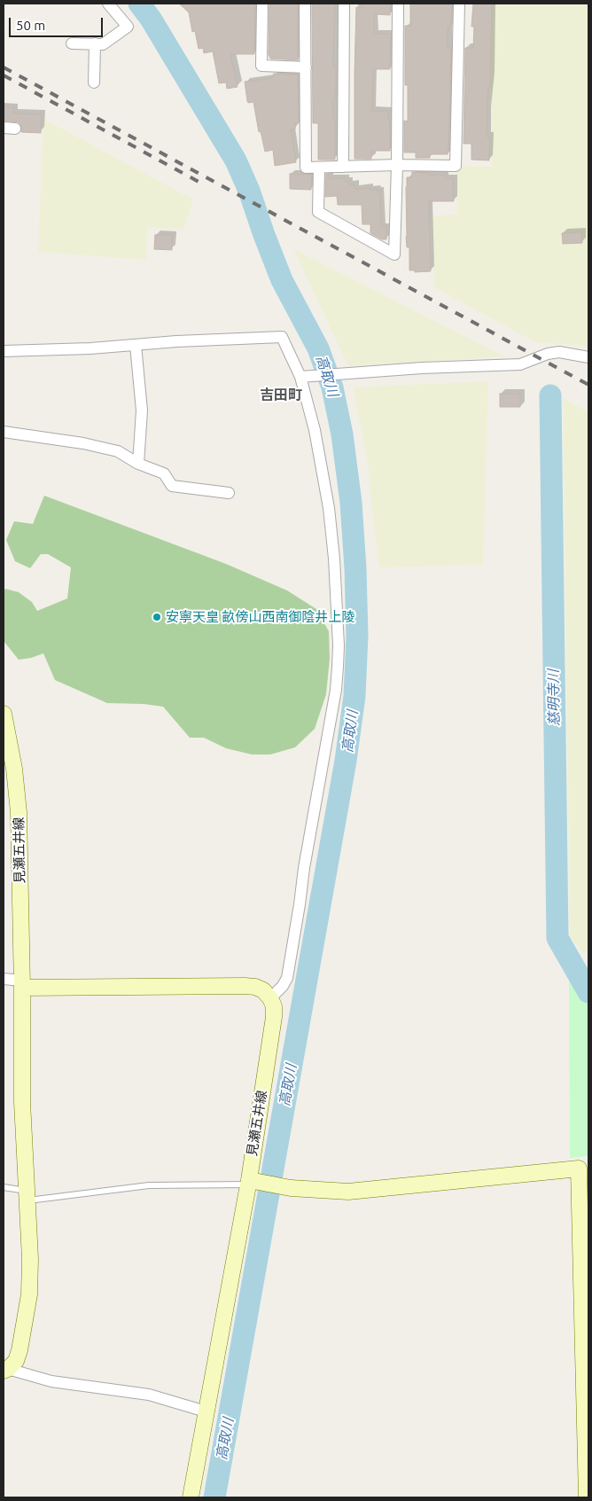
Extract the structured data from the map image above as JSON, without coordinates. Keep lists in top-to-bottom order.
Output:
{
  "streets": {
    "main road": ["見瀬五井線"]
  },
  "districts": ["吉田町"],
  "water": ["高取川", "慈明寺川"],
  "places": ["安寧天皇 畝傍山西南御陰井上陵"],
  "scale_bar": "50 m"
}
